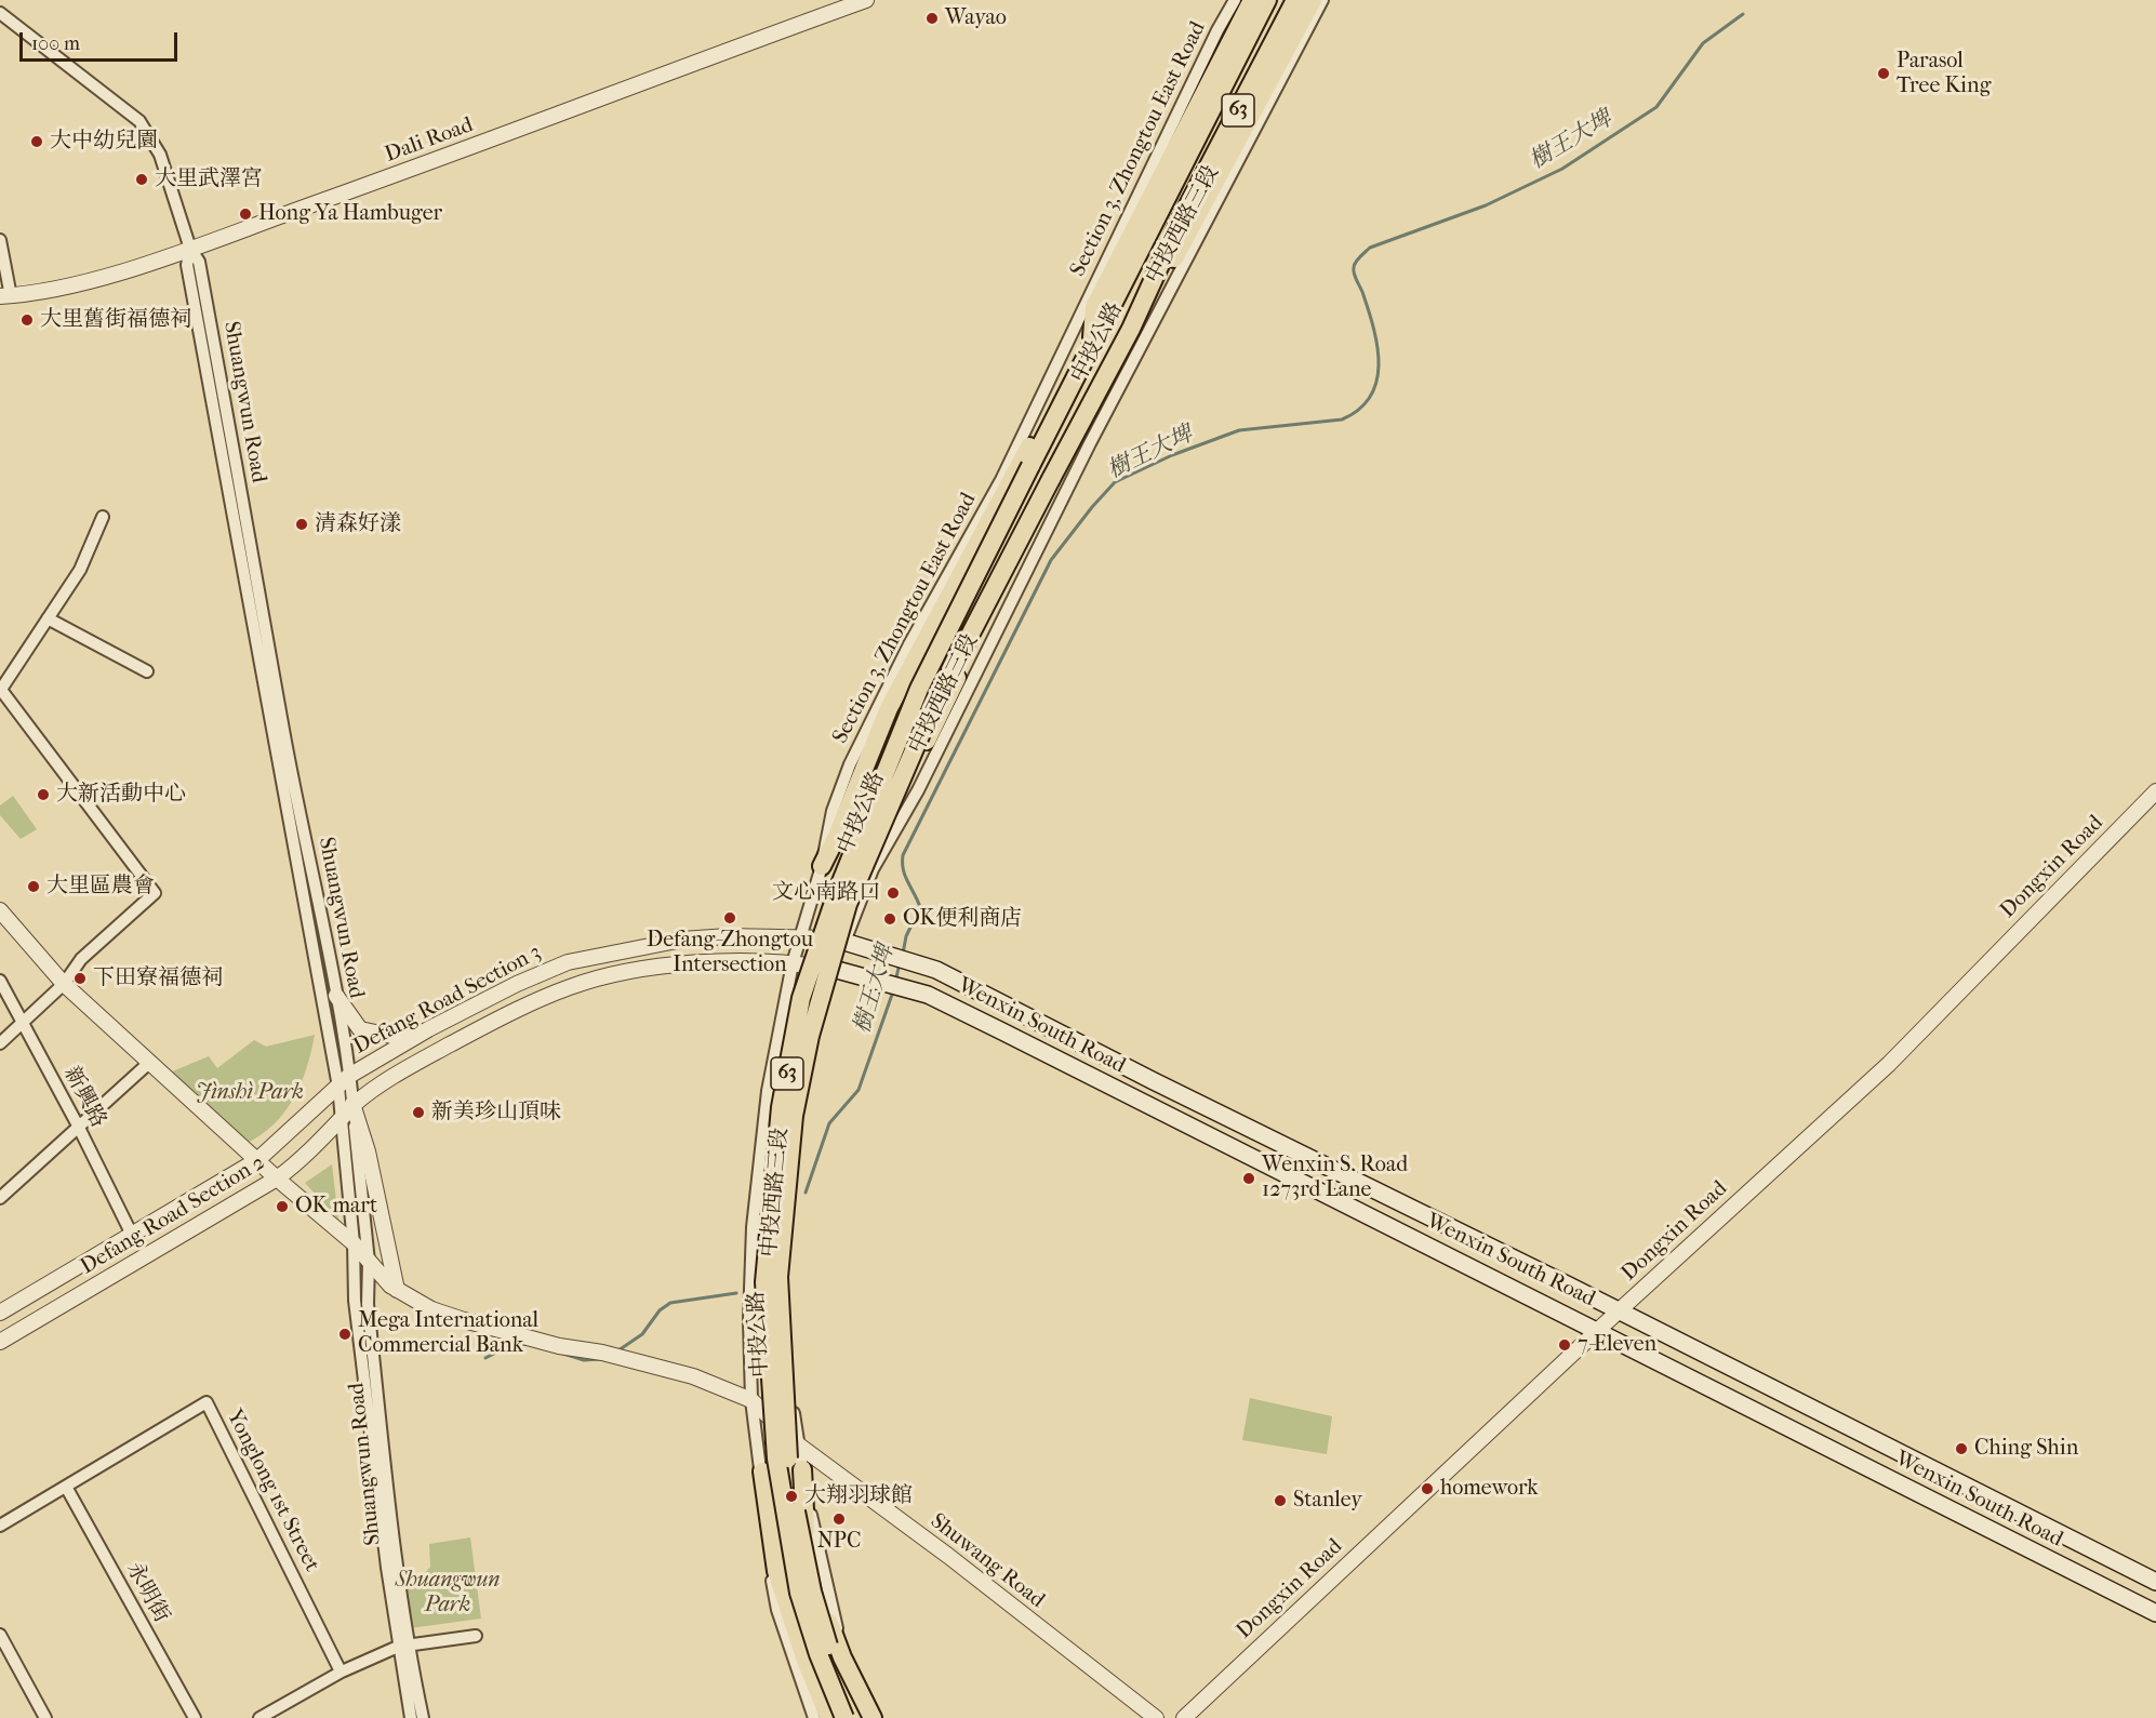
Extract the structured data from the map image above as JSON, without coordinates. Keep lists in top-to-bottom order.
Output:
{
  "streets": {
    "main road": ["63", "中投公路", "Wenxin South Road"],
    "street": [
      "Dali Road",
      "Section 3, Zhongtou East Road",
      "中投西路三段",
      "Shuangwun Road",
      "Dongxin Road",
      "Defang Road Section 3",
      "新興路",
      "Defang Road Section 2",
      "Yonglong 1st Street",
      "Shuwang Road",
      "永明街"
    ]
  },
  "crossings": [
    ["Dali Road", "Shuangwun Road"],
    ["Section 3, Zhongtou East Road", "Defang Road Section 3"],
    ["Section 3, Zhongtou East Road", "Shuwang Road"],
    ["中投西路三段", "Defang Road Section 3"],
    ["中投西路三段", "Wenxin South Road"],
    ["中投西路三段", "Shuwang Road"],
    ["Shuangwun Road", "Defang Road Section 3"],
    ["Shuangwun Road", "Defang Road Section 2"],
    ["Dongxin Road", "Wenxin South Road"],
    ["Defang Road Section 3", "Wenxin South Road"],
    ["Defang Road Section 3", "Defang Road Section 2"],
    ["新興路", "Defang Road Section 2"],
    ["Yonglong 1st Street", "永明街"]
  ],
  "water": ["樹王大埤"],
  "parks": ["Jìnshì Park", "Shuangwun Park"],
  "places": [
    "Wayao",
    "Parasol Tree King",
    "大中幼兒園",
    "大里武澤宮",
    "Hong Ya Hambuger",
    "大里舊街福德祠",
    "清森好漾",
    "大新活動中心",
    "大里區農會",
    "文心南路口",
    "Defang-Zhongtou Intersection",
    "OK便利商店",
    "下田寮福德祠",
    "新美珍山頂味",
    "Wenxin S. Road 1273rd Lane",
    "OK mart",
    "Mega International Commercial Bank",
    "7-Eleven",
    "Ching Shin",
    "homework",
    "大翔羽球館",
    "Stanley",
    "NPC"
  ],
  "scale_bar": "100 m"
}
